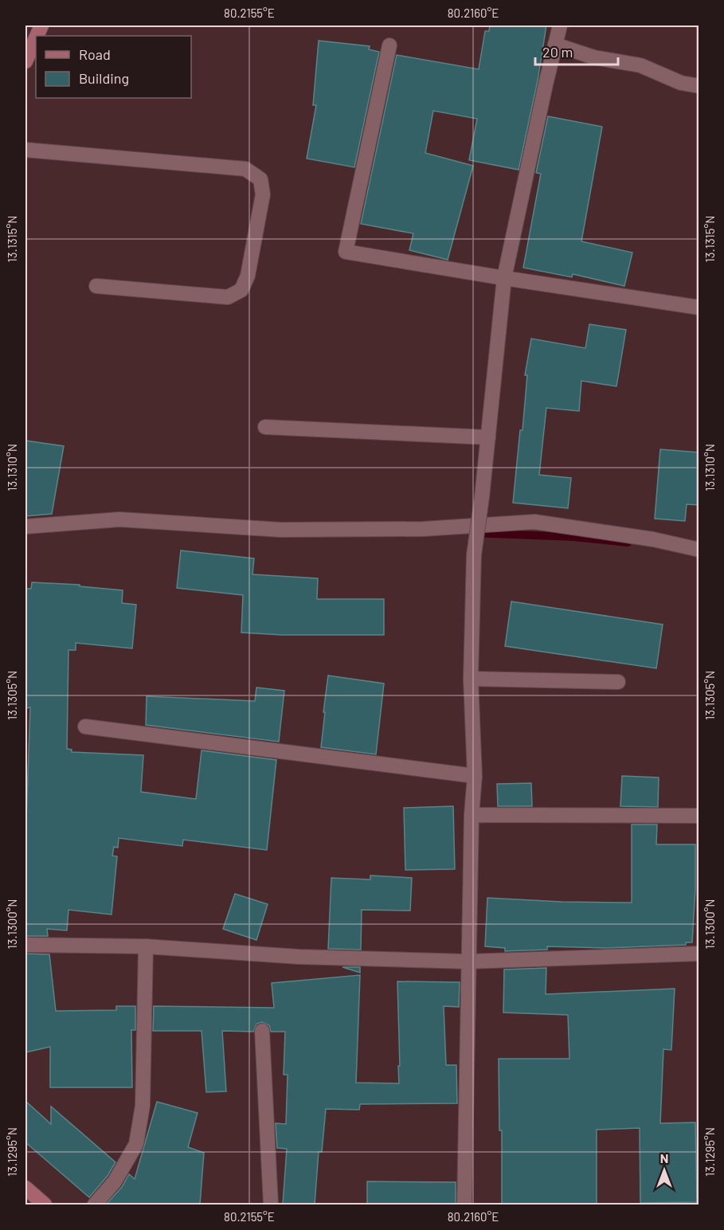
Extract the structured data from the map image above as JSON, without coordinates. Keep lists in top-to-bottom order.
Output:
{
  "legend": ["Road", "Building"],
  "scale_bar": "20 m",
  "north": "top",
  "coordinates": [
    "80.2155°E",
    "80.2160°E",
    "13.1315°N",
    "13.1310°N",
    "13.1305°N",
    "13.1300°N",
    "13.1295°N"
  ]
}
